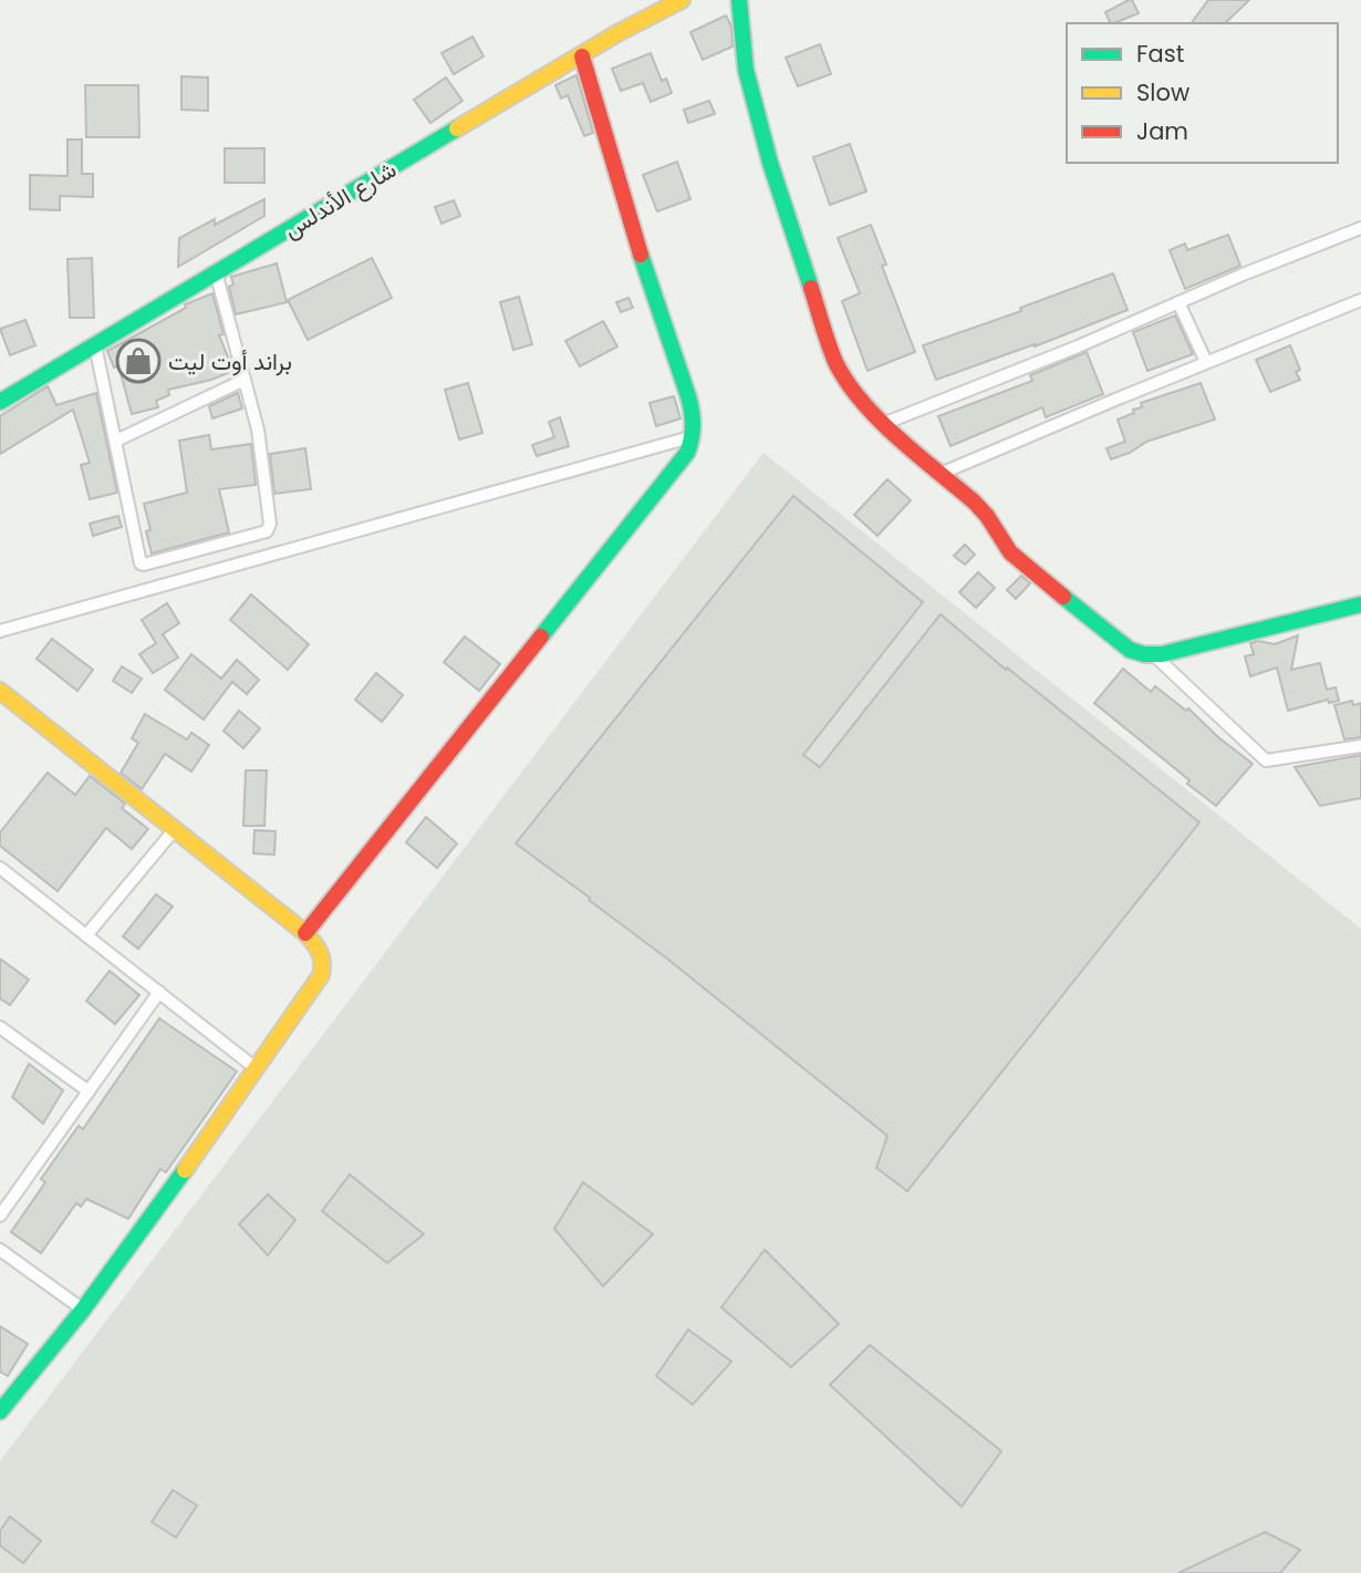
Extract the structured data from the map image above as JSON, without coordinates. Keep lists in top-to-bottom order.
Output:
{
  "streets": {
    "street": ["شارع الأندلس"]
  },
  "places": {
    "shop": ["براند أوت ليت"]
  },
  "legend": ["Fast", "Slow", "Jam"]
}
